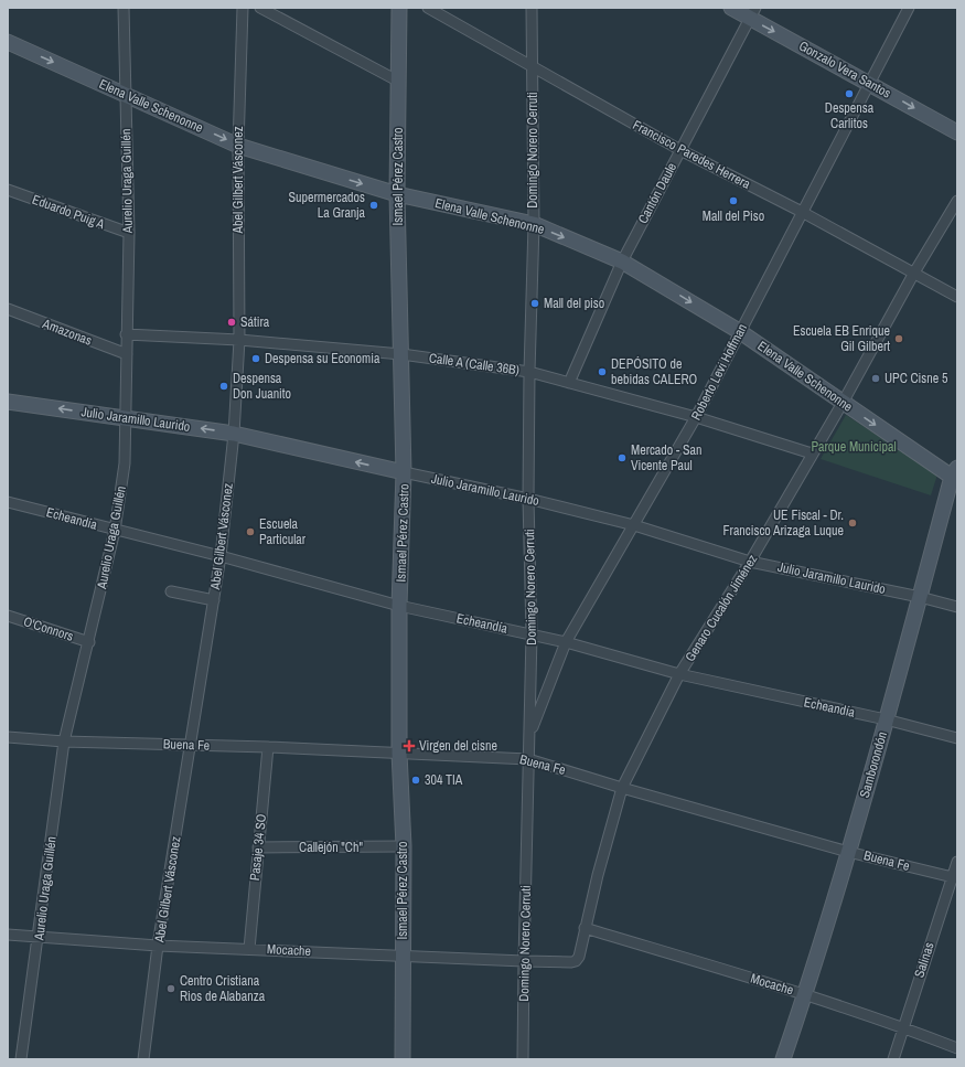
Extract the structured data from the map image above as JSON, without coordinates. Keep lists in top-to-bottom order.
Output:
{
  "streets": {
    "street": [
      "Gonzalo Vera Santos",
      "Elena Valle Schenonne",
      "Domingo Norero Cerruti",
      "Francisco Paredes Herrera",
      "Ismael Pérez Castro",
      "Abel Gilbert Vásconez",
      "Aurelio Uraga Guillén",
      "Cantón Daule",
      "Eduardo Puig A",
      "Amazonas",
      "Calle A (Calle 36B)",
      "Roberto Levi Hoffman",
      "Julio Jaramillo Laurido",
      "Echeandía",
      "Genaro Cucalón Jiménez",
      "O'Connors",
      "Buena Fe",
      "Samborondón",
      "Pasaje 34 SO",
      "Callejón \"Ch\"",
      "Mocache",
      "Salinas"
    ]
  },
  "crossings": [
    ["Gonzalo Vera Santos", "Cantón Daule"],
    ["Gonzalo Vera Santos", "Roberto Levi Hoffman"],
    ["Elena Valle Schenonne", "Domingo Norero Cerruti"],
    ["Elena Valle Schenonne", "Ismael Pérez Castro"],
    ["Elena Valle Schenonne", "Abel Gilbert Vásconez"],
    ["Elena Valle Schenonne", "Aurelio Uraga Guillén"],
    ["Elena Valle Schenonne", "Cantón Daule"],
    ["Elena Valle Schenonne", "Roberto Levi Hoffman"],
    ["Elena Valle Schenonne", "Genaro Cucalón Jiménez"],
    ["Elena Valle Schenonne", "Samborondón"],
    ["Domingo Norero Cerruti", "Francisco Paredes Herrera"],
    ["Domingo Norero Cerruti", "Calle A (Calle 36B)"],
    ["Domingo Norero Cerruti", "Roberto Levi Hoffman"],
    ["Domingo Norero Cerruti", "Julio Jaramillo Laurido"],
    ["Domingo Norero Cerruti", "Echeandía"],
    ["Domingo Norero Cerruti", "Buena Fe"],
    ["Domingo Norero Cerruti", "Mocache"],
    ["Francisco Paredes Herrera", "Cantón Daule"],
    ["Francisco Paredes Herrera", "Roberto Levi Hoffman"],
    ["Francisco Paredes Herrera", "Genaro Cucalón Jiménez"],
    ["Ismael Pérez Castro", "Calle A (Calle 36B)"],
    ["Ismael Pérez Castro", "Julio Jaramillo Laurido"],
    ["Ismael Pérez Castro", "Echeandía"],
    ["Ismael Pérez Castro", "Buena Fe"],
    ["Ismael Pérez Castro", "Callejón \"Ch\""],
    ["Ismael Pérez Castro", "Mocache"],
    ["Abel Gilbert Vásconez", "Calle A (Calle 36B)"],
    ["Abel Gilbert Vásconez", "Julio Jaramillo Laurido"],
    ["Abel Gilbert Vásconez", "Echeandía"],
    ["Abel Gilbert Vásconez", "Buena Fe"],
    ["Abel Gilbert Vásconez", "Mocache"],
    ["Aurelio Uraga Guillén", "Eduardo Puig A"],
    ["Aurelio Uraga Guillén", "Amazonas"],
    ["Aurelio Uraga Guillén", "Calle A (Calle 36B)"],
    ["Aurelio Uraga Guillén", "Julio Jaramillo Laurido"],
    ["Aurelio Uraga Guillén", "Echeandía"],
    ["Aurelio Uraga Guillén", "O'Connors"],
    ["Aurelio Uraga Guillén", "Buena Fe"],
    ["Aurelio Uraga Guillén", "Mocache"],
    ["Cantón Daule", "Calle A (Calle 36B)"],
    ["Calle A (Calle 36B)", "Roberto Levi Hoffman"],
    ["Calle A (Calle 36B)", "Genaro Cucalón Jiménez"],
    ["Roberto Levi Hoffman", "Julio Jaramillo Laurido"],
    ["Roberto Levi Hoffman", "Echeandía"],
    ["Julio Jaramillo Laurido", "Genaro Cucalón Jiménez"],
    ["Julio Jaramillo Laurido", "Samborondón"],
    ["Echeandía", "Genaro Cucalón Jiménez"],
    ["Echeandía", "Samborondón"],
    ["Genaro Cucalón Jiménez", "Buena Fe"],
    ["Genaro Cucalón Jiménez", "Mocache"],
    ["Buena Fe", "Samborondón"],
    ["Buena Fe", "Pasaje 34 SO"],
    ["Buena Fe", "Salinas"],
    ["Samborondón", "Mocache"],
    ["Pasaje 34 SO", "Callejón \"Ch\""],
    ["Pasaje 34 SO", "Mocache"],
    ["Mocache", "Salinas"]
  ],
  "one_way": ["Gonzalo Vera Santos", "Elena Valle Schenonne", "Julio Jaramillo Laurido"],
  "parks": ["Parque Municipal"],
  "places": {
    "other": [
      "Despensa Carlitos",
      "Mall del Piso",
      "Supermercados La Granja",
      "Mall del piso",
      "Sátira",
      "Escuela EB Enrique Gil Gilbert",
      "Despensa su Economia",
      "DEPÓSITO de bebidas CALERO",
      "UPC Cisne 5",
      "Despensa Don Juanito",
      "Mercado - San Vicente Paul",
      "UE Fiscal - Dr. Francisco Arizaga Luque",
      "Escuela Particular",
      "304 TIA",
      "Centro Cristiana Rios de Alabanza"
    ],
    "health": ["Virgen del cisne"]
  }
}
